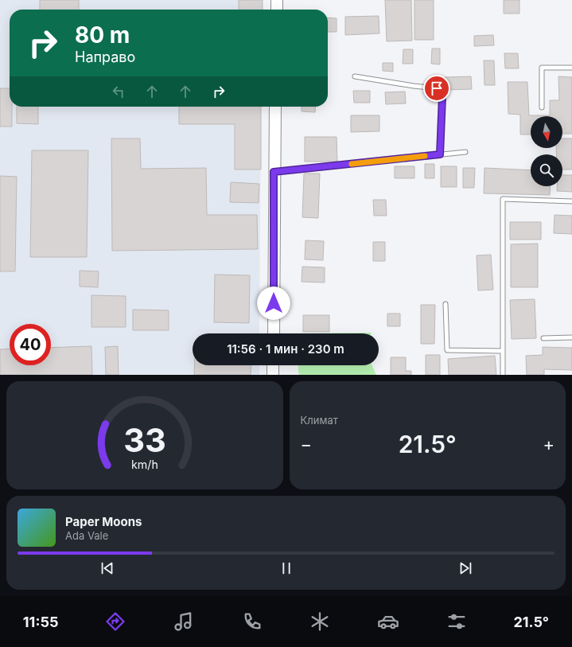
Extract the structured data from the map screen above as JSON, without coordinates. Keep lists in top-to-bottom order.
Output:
{
  "north": "bottom",
  "page": {
    "turn": ["80 m", "Направо"],
    "limit": "40",
    "trip": "11:56 · 1 мин · 230 m",
    "tile": "Климат",
    "heat": ["−", "21.5°", "+"],
    "song": ["Paper Moons", "Ada Vale"],
    "tabs": ["11:55", "21.5°"],
    "gauge": ["33", "km/h"]
  }
}
